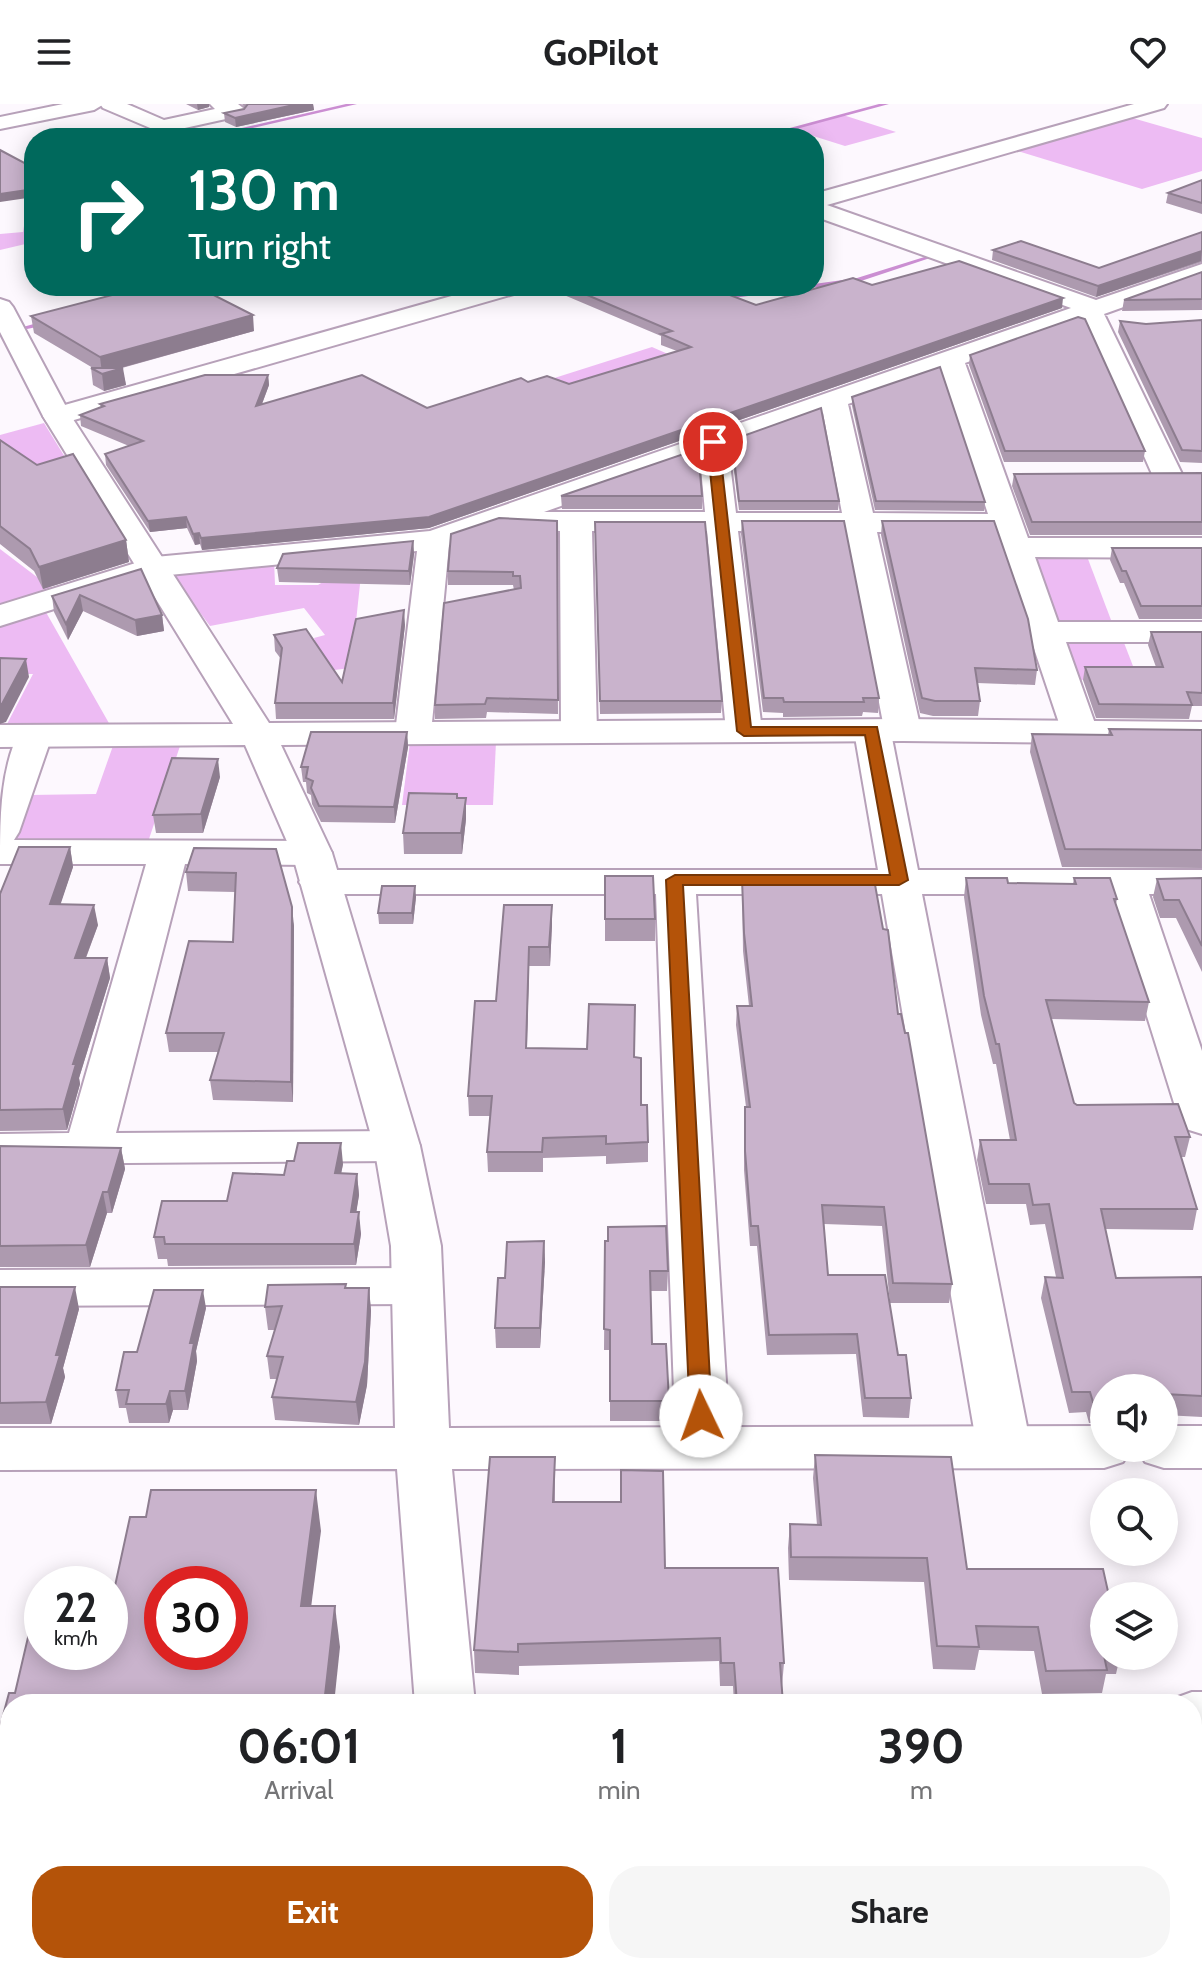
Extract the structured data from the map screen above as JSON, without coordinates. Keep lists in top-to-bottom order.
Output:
{
  "page": {
    "header": "GoPilot",
    "turn": ["130 m", "Turn right"],
    "speed": "22 km/h",
    "limit": "30",
    "eta": [
      "06:01",
      "Arrival",
      "1",
      "min",
      "390",
      "m"
    ],
    "buttons": ["Exit", "Share"]
  }
}
